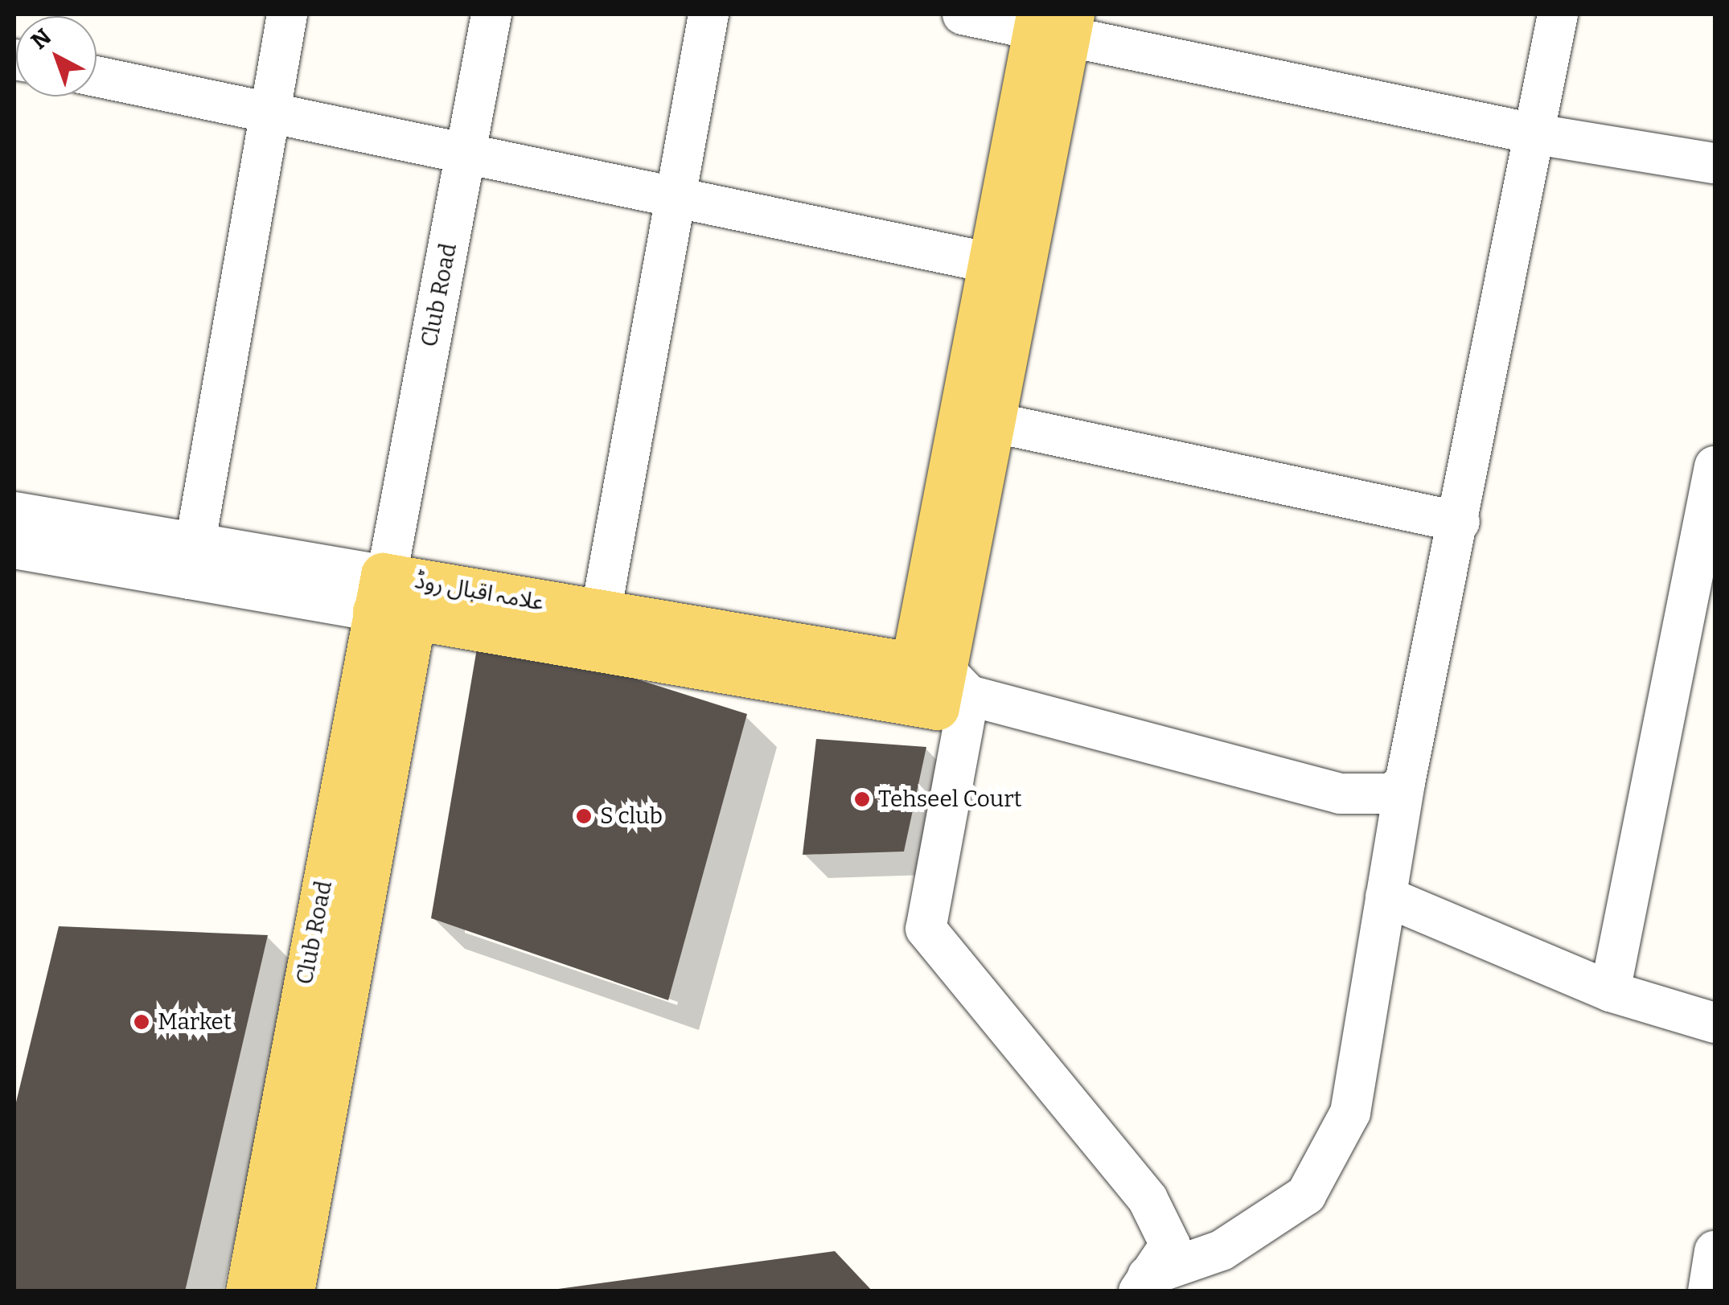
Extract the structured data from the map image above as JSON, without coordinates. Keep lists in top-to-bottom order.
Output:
{
  "streets": {
    "main road": ["Club Road", "علامہ اقبال روڈ"]
  },
  "crossings": [
    ["Club Road", "علامہ اقبال روڈ"]
  ],
  "places": ["Tehseel Court", "S club", "Market"],
  "north": "top left"
}
